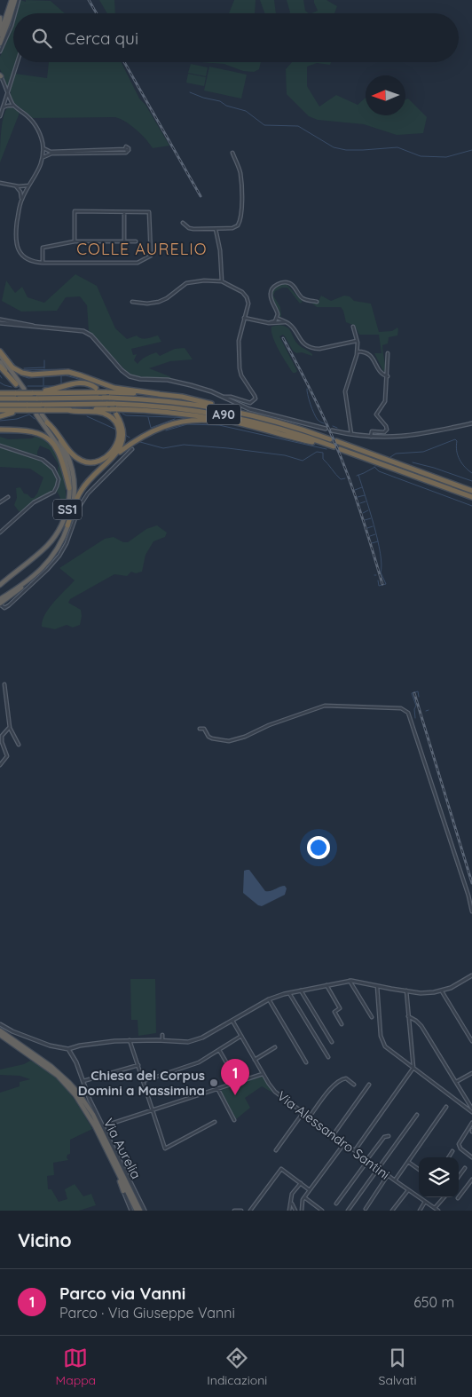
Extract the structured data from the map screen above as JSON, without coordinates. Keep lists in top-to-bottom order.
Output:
{
  "streets": {
    "highway": ["A90", "SS1", "Via Aurelia"],
    "street": ["Via Alessandro Santini"]
  },
  "districts": ["COLLE AURELIO"],
  "places": ["Chiesa del Corpus Domini a Massimina"],
  "north": "left",
  "page": {
    "search": "Cerca qui",
    "pins": "1",
    "heading": "Vicino",
    "list": [
      {
        "mark": "1",
        "name": "Parco via Vanni",
        "note": "Parco · Via Giuseppe Vanni",
        "value": "650 m"
      }
    ],
    "nav": ["Mappa", "Indicazioni", "Salvati"]
  }
}
